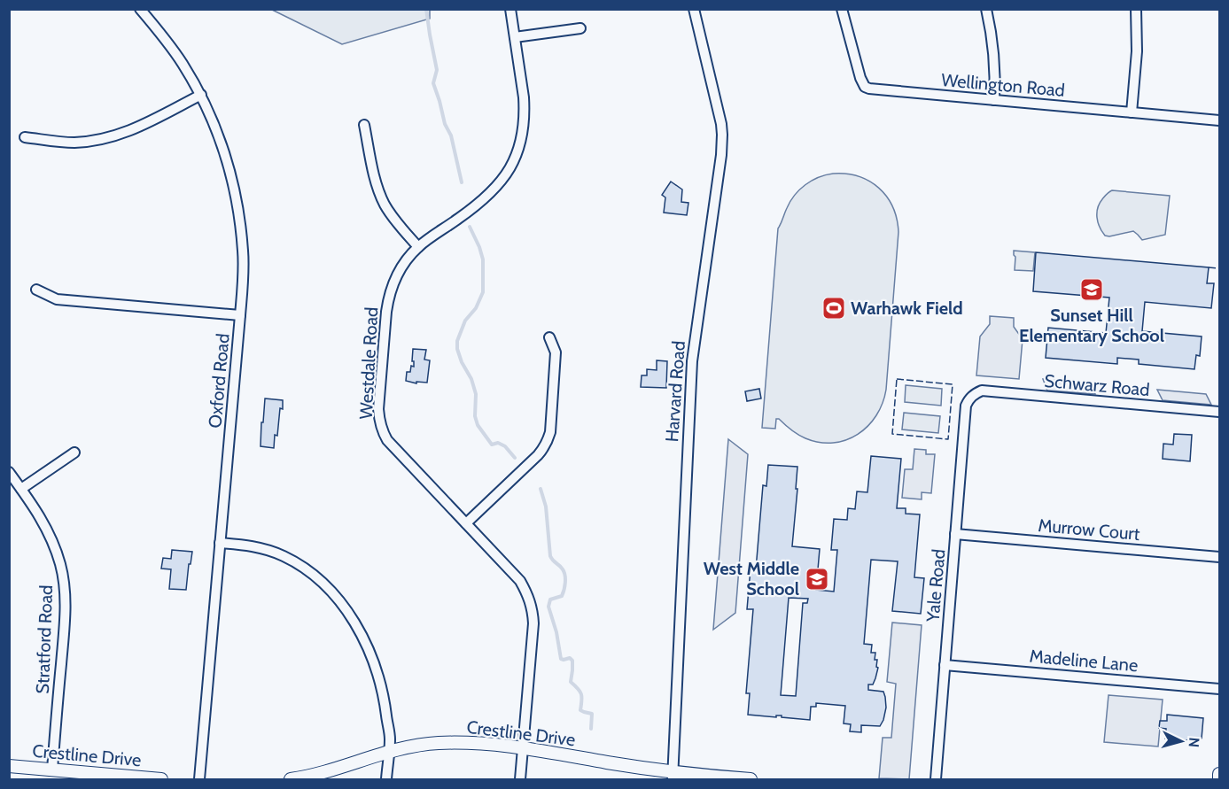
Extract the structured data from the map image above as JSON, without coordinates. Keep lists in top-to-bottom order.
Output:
{
  "streets": {
    "street": [
      "Wellington Road",
      "Westdale Road",
      "Oxford Road",
      "Schwarz Road",
      "Harvard Road",
      "Murrow Court",
      "Yale Road",
      "Stratford Road",
      "Madeline Lane",
      "Crestline Drive"
    ]
  },
  "crossings": [
    ["Westdale Road", "Crestline Drive"],
    ["Schwarz Road", "Yale Road"],
    ["Harvard Road", "Crestline Drive"],
    ["Murrow Court", "Yale Road"],
    ["Yale Road", "Madeline Lane"],
    ["Stratford Road", "Crestline Drive"]
  ],
  "places": {
    "school or university": ["Sunset Hill Elementary School", "West Middle School"],
    "sports": ["Warhawk Field"]
  },
  "north": "right"
}
